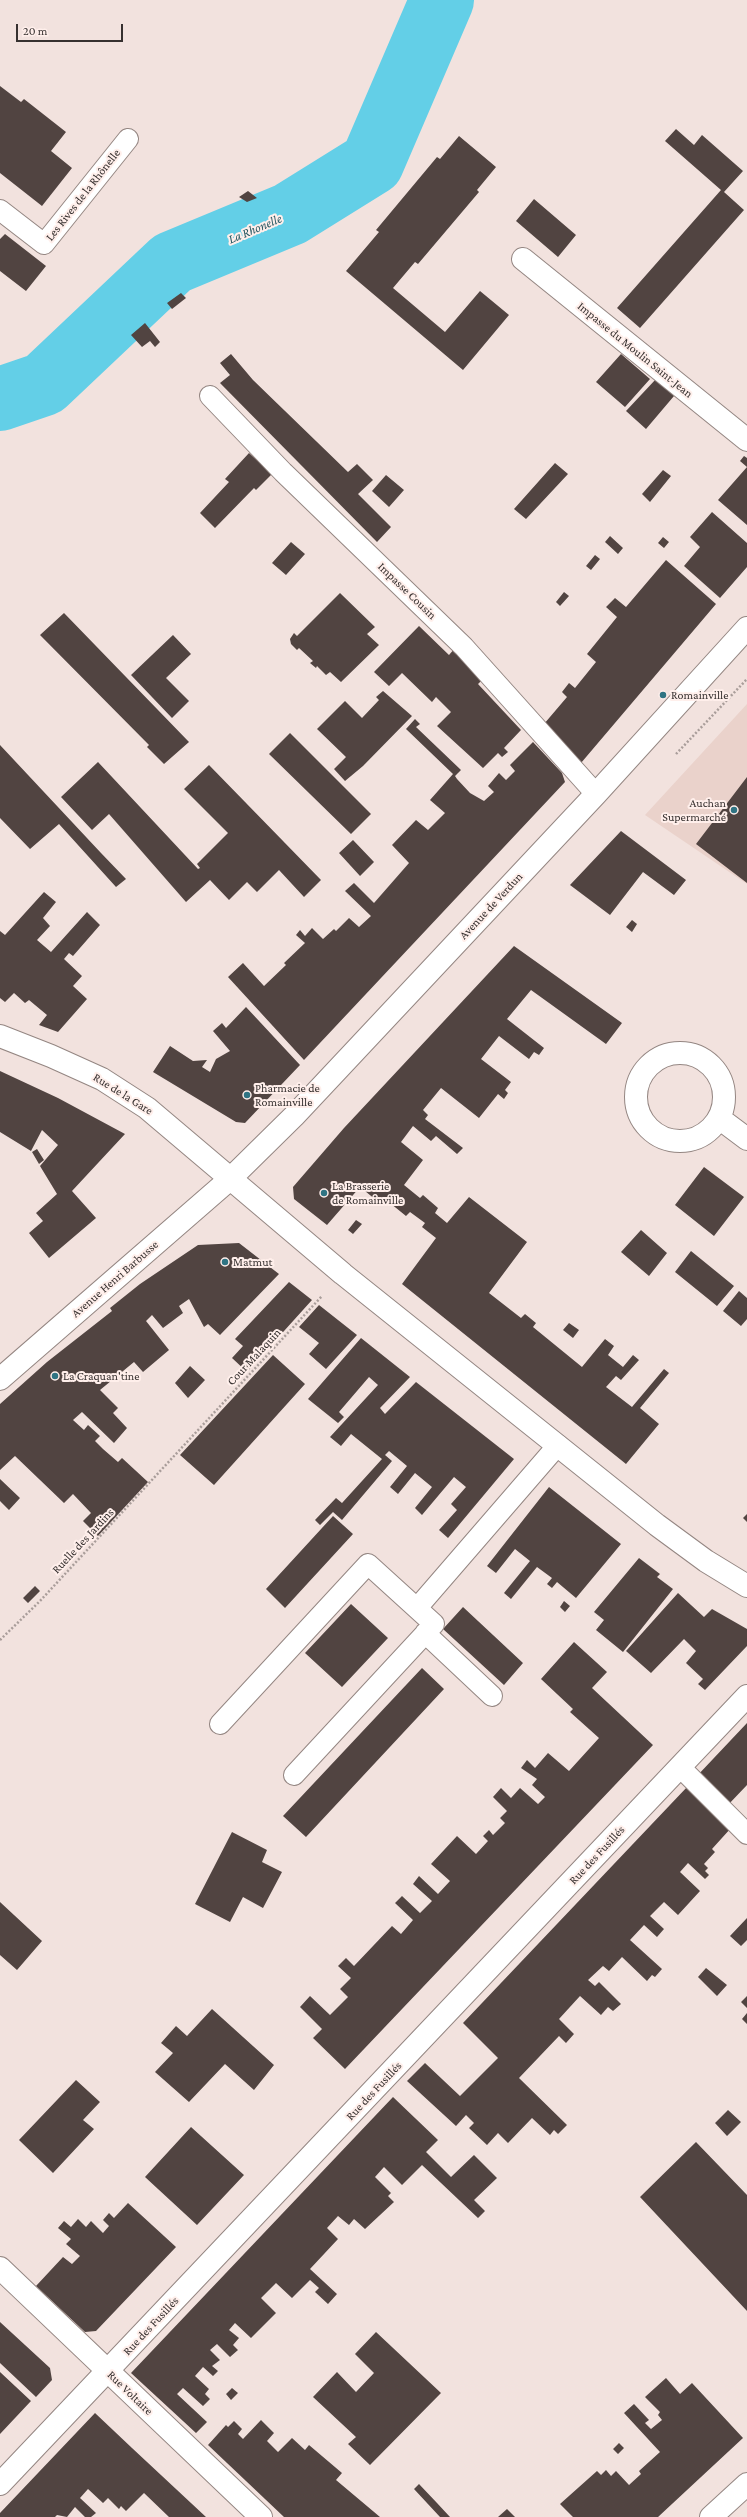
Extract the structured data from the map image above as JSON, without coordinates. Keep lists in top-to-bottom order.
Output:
{
  "streets": {
    "street": [
      "Impasse du Moulin Saint-Jean",
      "Avenue de Verdun",
      "Rue de la Gare",
      "Avenue Henri Barbusse",
      "Rue des Fusillés",
      "Rue Voltaire"
    ],
    "lane": ["Les Rives de la Rhônelle", "Impasse Cousin"],
    "path": ["Cour Malaquin", "Ruelle des Jardins"]
  },
  "crossings": [
    ["Impasse Cousin", "Avenue de Verdun"],
    ["Avenue de Verdun", "Rue de la Gare"],
    ["Avenue de Verdun", "Avenue Henri Barbusse"],
    ["Rue de la Gare", "Avenue Henri Barbusse"],
    ["Rue de la Gare", "Cour Malaquin"],
    ["Cour Malaquin", "Ruelle des Jardins"],
    ["Rue des Fusillés", "Rue Voltaire"]
  ],
  "water": ["La Rhonelle"],
  "places": [
    "Romainville",
    "Auchan Supermarché",
    "Pharmacie de Romainville",
    "La Brasserie de Romainville",
    "Matmut",
    "La Craquan'tine"
  ],
  "scale_bar": "20 m"
}
